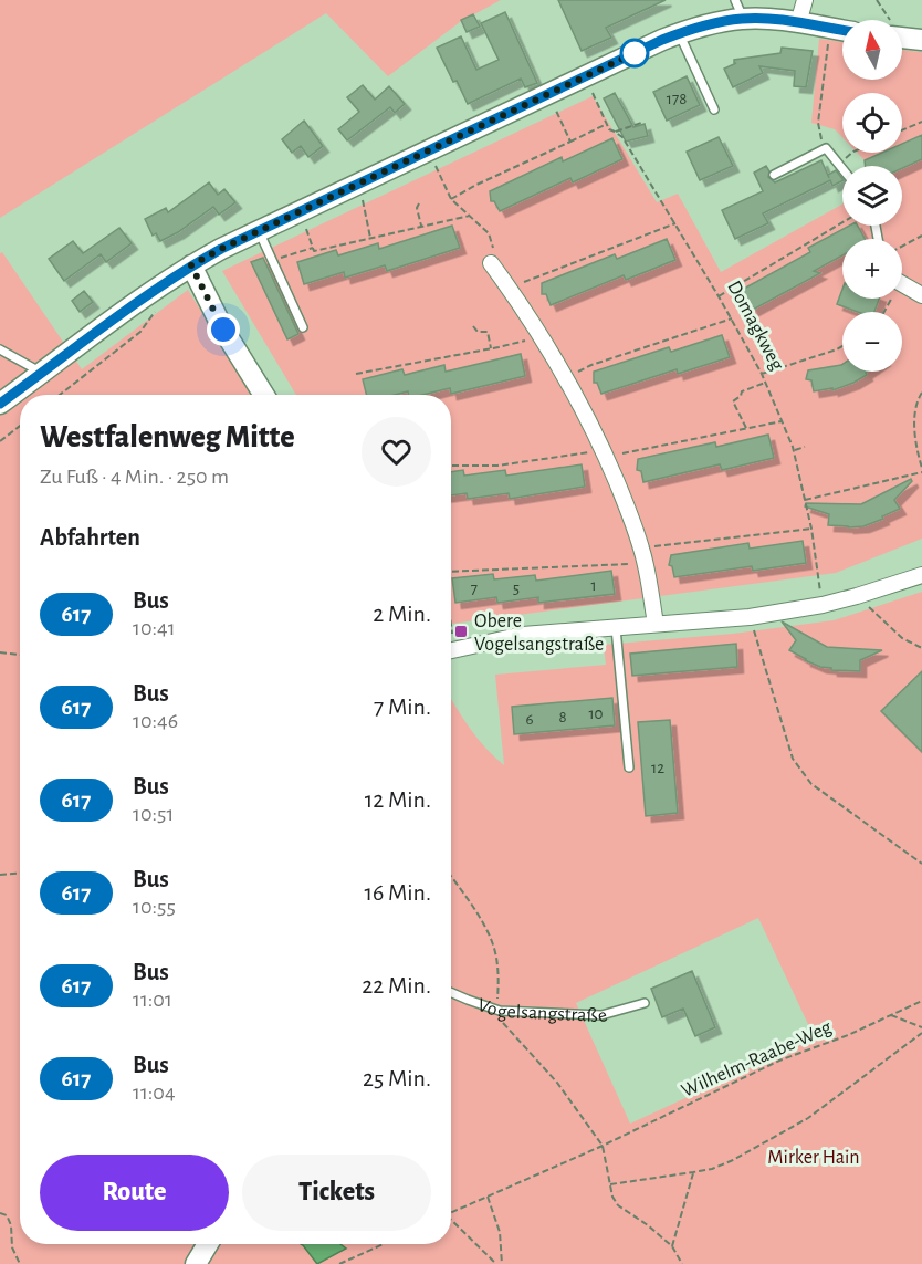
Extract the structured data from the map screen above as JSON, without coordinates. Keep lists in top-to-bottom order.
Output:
{
  "streets": {
    "lane": ["Vogelsangstraße"],
    "path": ["Domagkweg", "Wilhelm-Raabe-Weg"]
  },
  "parks": ["Mirker Hain"],
  "places": {
    "transit": ["Obere Vogelsangstraße"]
  },
  "lines": ["bus line 617"],
  "house_numbers": [
    "178",
    "1",
    "7",
    "5",
    "10",
    "8",
    "6",
    "12"
  ],
  "north": "top",
  "page": {
    "map_buttons": ["+", "−"],
    "heading": [
      ["Westfalenweg Mitte", "Zu Fuß · 4 Min. · 250 m"],
      "Abfahrten"
    ],
    "list": [
      {
        "mark": "617",
        "name": "Bus",
        "note": "10:41",
        "value": "2 Min."
      },
      {
        "mark": "617",
        "name": "Bus",
        "note": "10:46",
        "value": "7 Min."
      },
      {
        "mark": "617",
        "name": "Bus",
        "note": "10:51",
        "value": "12 Min."
      },
      {
        "mark": "617",
        "name": "Bus",
        "note": "10:55",
        "value": "16 Min."
      },
      {
        "mark": "617",
        "name": "Bus",
        "note": "11:01",
        "value": "22 Min."
      },
      {
        "mark": "617",
        "name": "Bus",
        "note": "11:04",
        "value": "25 Min."
      }
    ],
    "buttons": ["Route", "Tickets"]
  }
}
